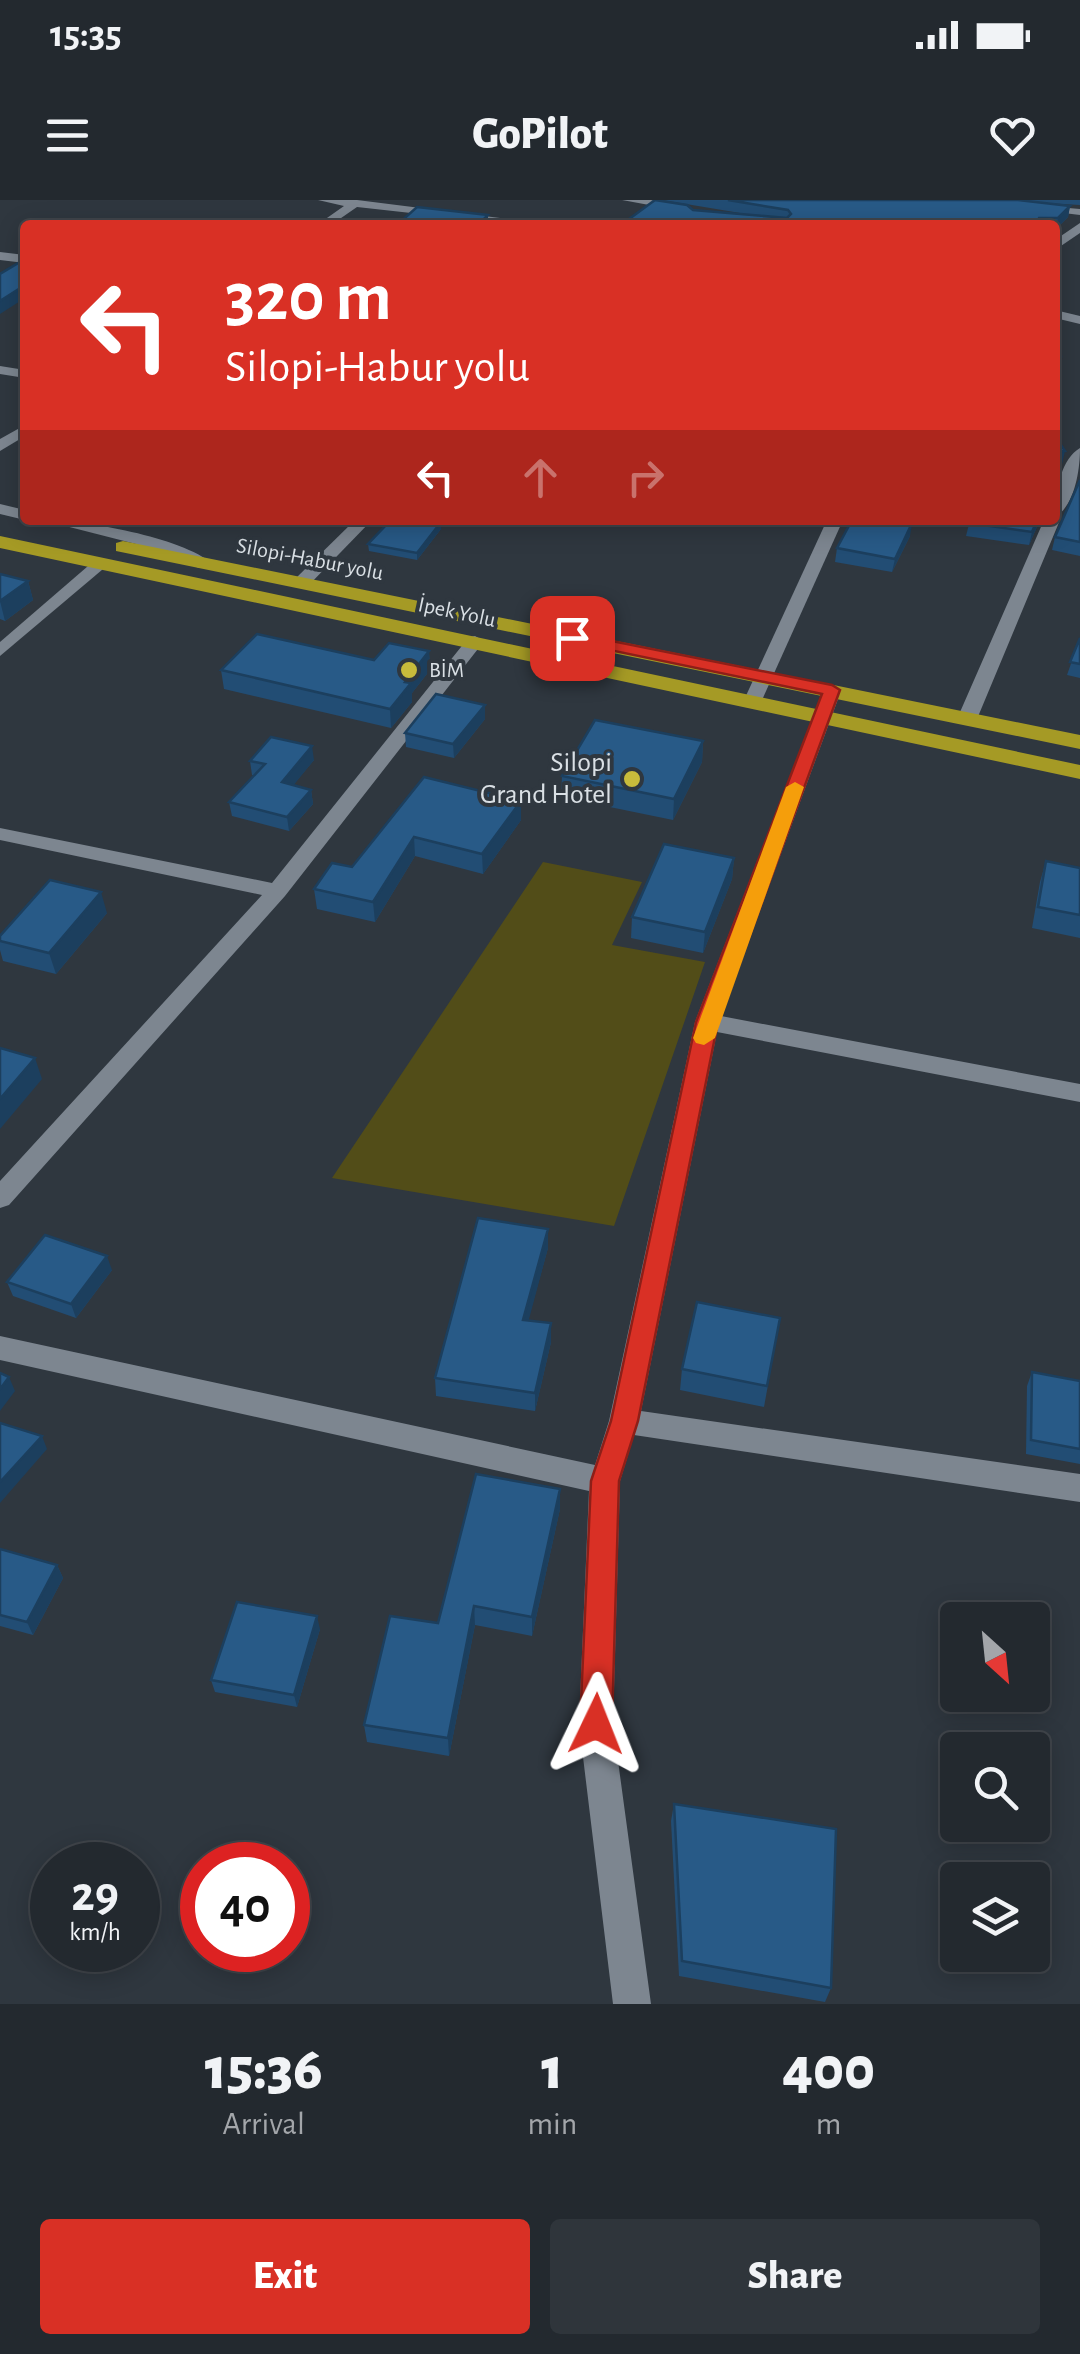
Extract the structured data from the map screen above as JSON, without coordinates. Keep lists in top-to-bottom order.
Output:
{
  "streets": {
    "highway": ["Silopi-Habur yolu", "İpek Yolu"]
  },
  "crossings": [
    ["Silopi-Habur yolu", "İpek Yolu"]
  ],
  "places": ["BİM", "Silopi Grand Hotel"],
  "north": "bottom right",
  "page": {
    "status": "15:35",
    "header": "GoPilot",
    "turn": ["320 m", "Silopi-Habur yolu"],
    "speed": "29 km/h",
    "limit": "40",
    "eta": [
      "15:36",
      "Arrival",
      "1",
      "min",
      "400",
      "m"
    ],
    "buttons": ["Exit", "Share"]
  }
}
